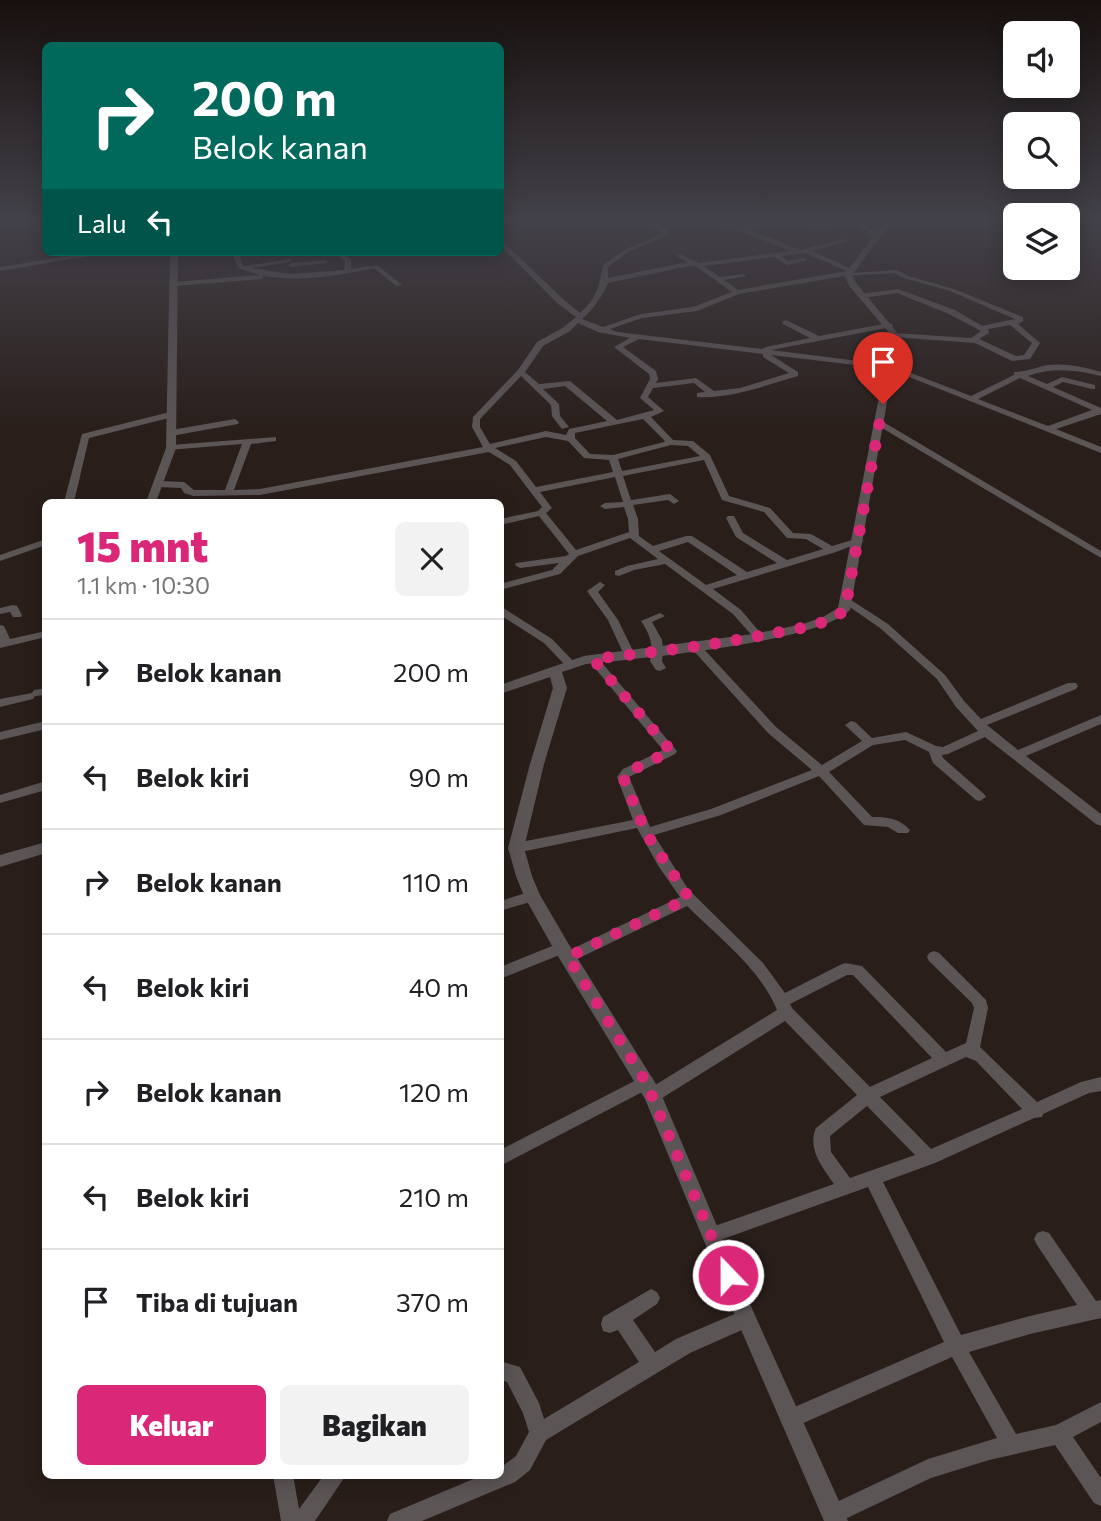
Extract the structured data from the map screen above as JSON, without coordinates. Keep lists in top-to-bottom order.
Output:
{
  "page": {
    "turn": ["200 m", "Belok kanan"],
    "then": "Lalu",
    "heading": ["15 mnt", "1.1 km · 10:30"],
    "list": [
      {
        "name": "Belok kanan",
        "value": "200 m"
      },
      {
        "name": "Belok kiri",
        "value": "90 m"
      },
      {
        "name": "Belok kanan",
        "value": "110 m"
      },
      {
        "name": "Belok kiri",
        "value": "40 m"
      },
      {
        "name": "Belok kanan",
        "value": "120 m"
      },
      {
        "name": "Belok kiri",
        "value": "210 m"
      },
      {
        "name": "Tiba di tujuan",
        "value": "370 m"
      }
    ],
    "buttons": ["Keluar", "Bagikan"]
  }
}
